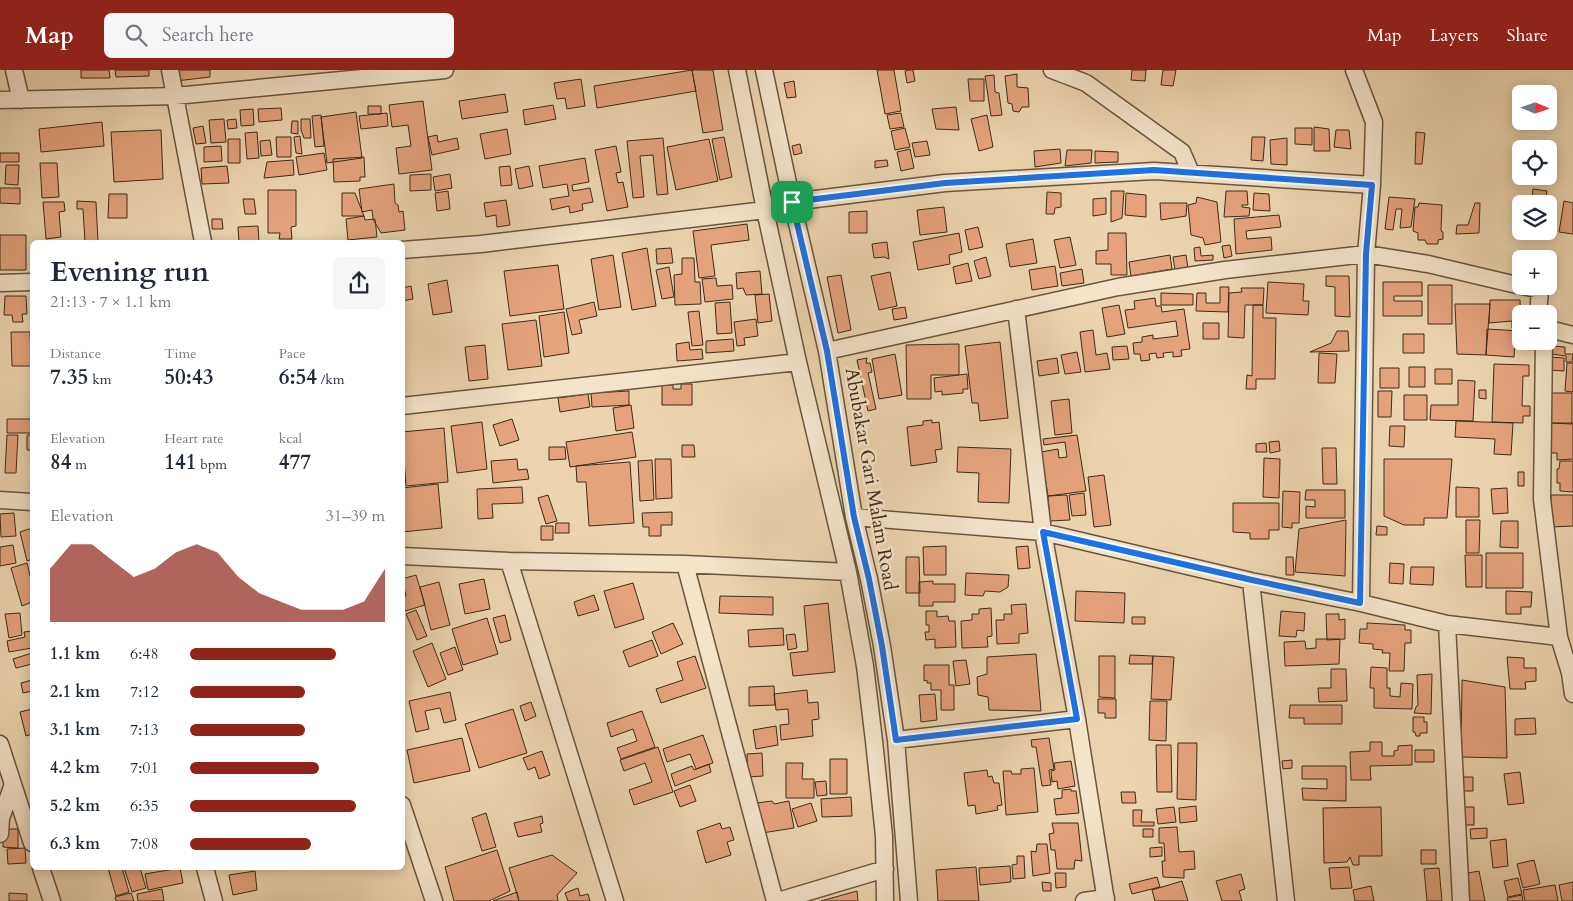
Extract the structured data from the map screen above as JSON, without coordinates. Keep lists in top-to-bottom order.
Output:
{
  "streets": {
    "street": ["Abubakar Gari Malam Road"]
  },
  "north": "right",
  "page": {
    "header": "Map",
    "search": "Search here",
    "nav": ["Map", "Layers", "Share"],
    "map_buttons": ["+", "−"],
    "heading": ["Evening run", "21:13 · 7 × 1.1 km"],
    "stats": [
      ["Distance", "7.35 km"],
      ["Time", "50:43"],
      ["Pace", "6:54 /km"],
      ["Elevation", "84 m"],
      ["Heart rate", "141 bpm"],
      ["kcal", "477"]
    ],
    "chart": ["Elevation", "31–39 m"],
    "list": [
      {
        "name": "1.1 km",
        "note": "6:48"
      },
      {
        "name": "2.1 km",
        "note": "7:12"
      },
      {
        "name": "3.1 km",
        "note": "7:13"
      },
      {
        "name": "4.2 km",
        "note": "7:01"
      },
      {
        "name": "5.2 km",
        "note": "6:35"
      },
      {
        "name": "6.3 km",
        "note": "7:08"
      }
    ]
  }
}
